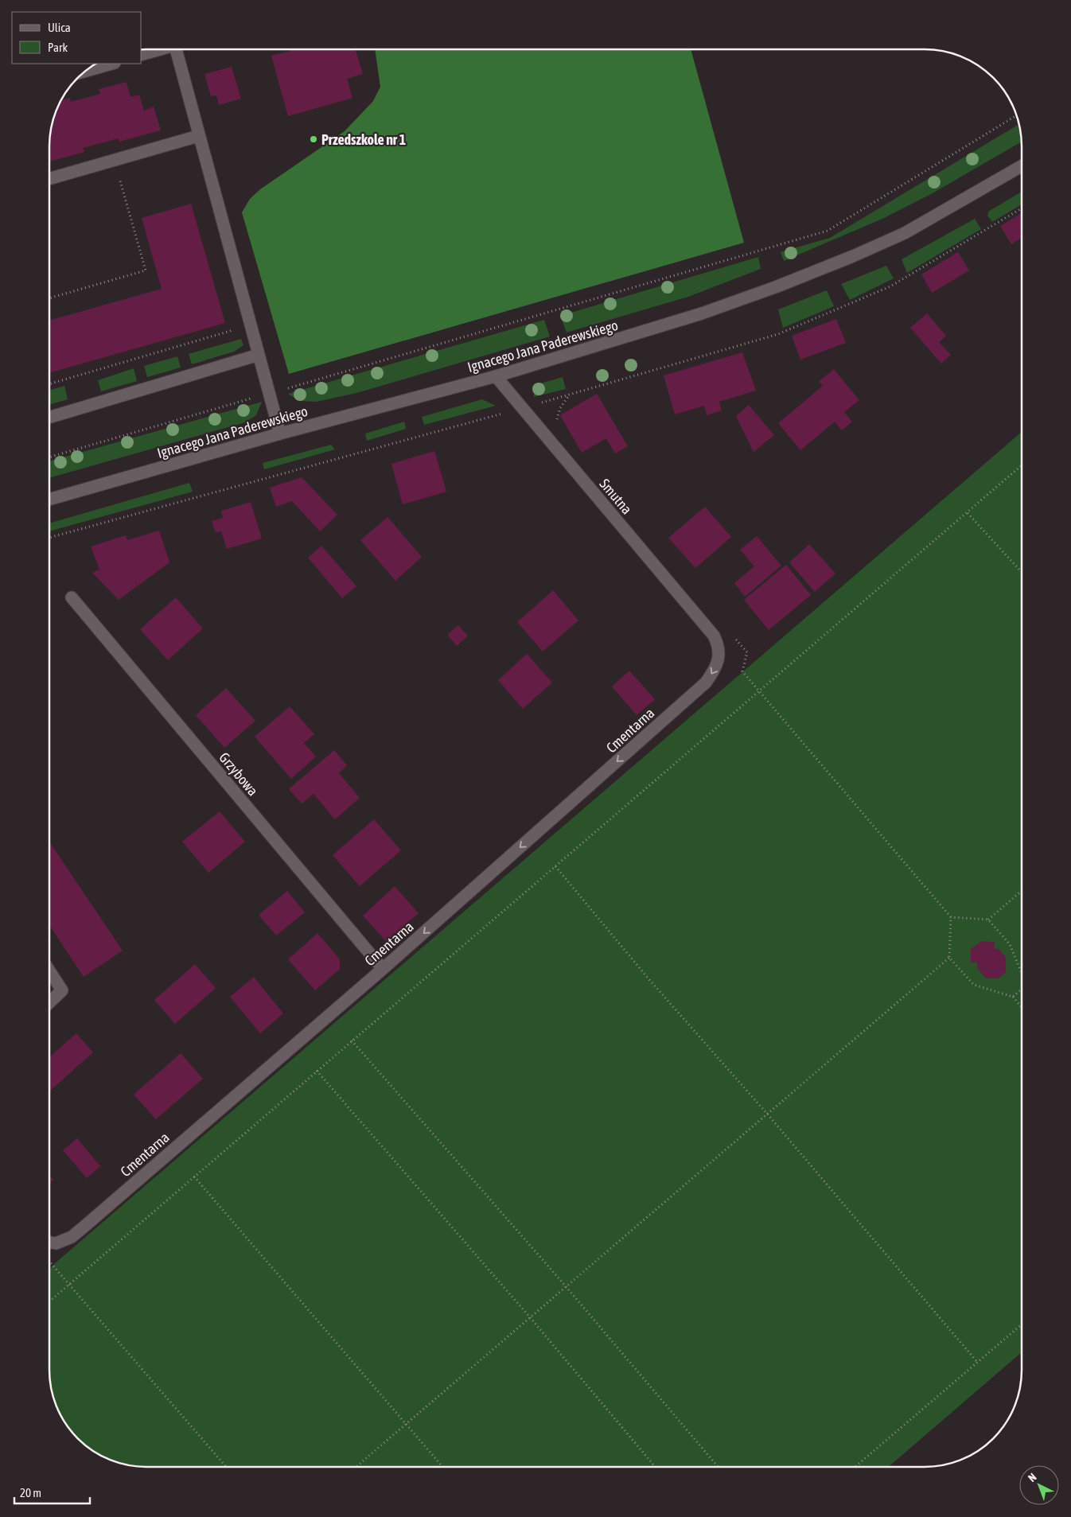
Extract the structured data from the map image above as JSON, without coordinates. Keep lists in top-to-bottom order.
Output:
{
  "streets": {
    "street": [
      "Ignacego Jana Paderewskiego",
      "Smutna",
      "Cmentarna",
      "Grzybowa"
    ]
  },
  "crossings": [
    ["Ignacego Jana Paderewskiego", "Smutna"],
    ["Smutna", "Cmentarna"],
    ["Cmentarna", "Grzybowa"]
  ],
  "one_way": ["Cmentarna"],
  "places": ["Przedszkole nr 1"],
  "legend": ["Ulica", "Park"],
  "scale_bar": "20 m",
  "north": "top left"
}
